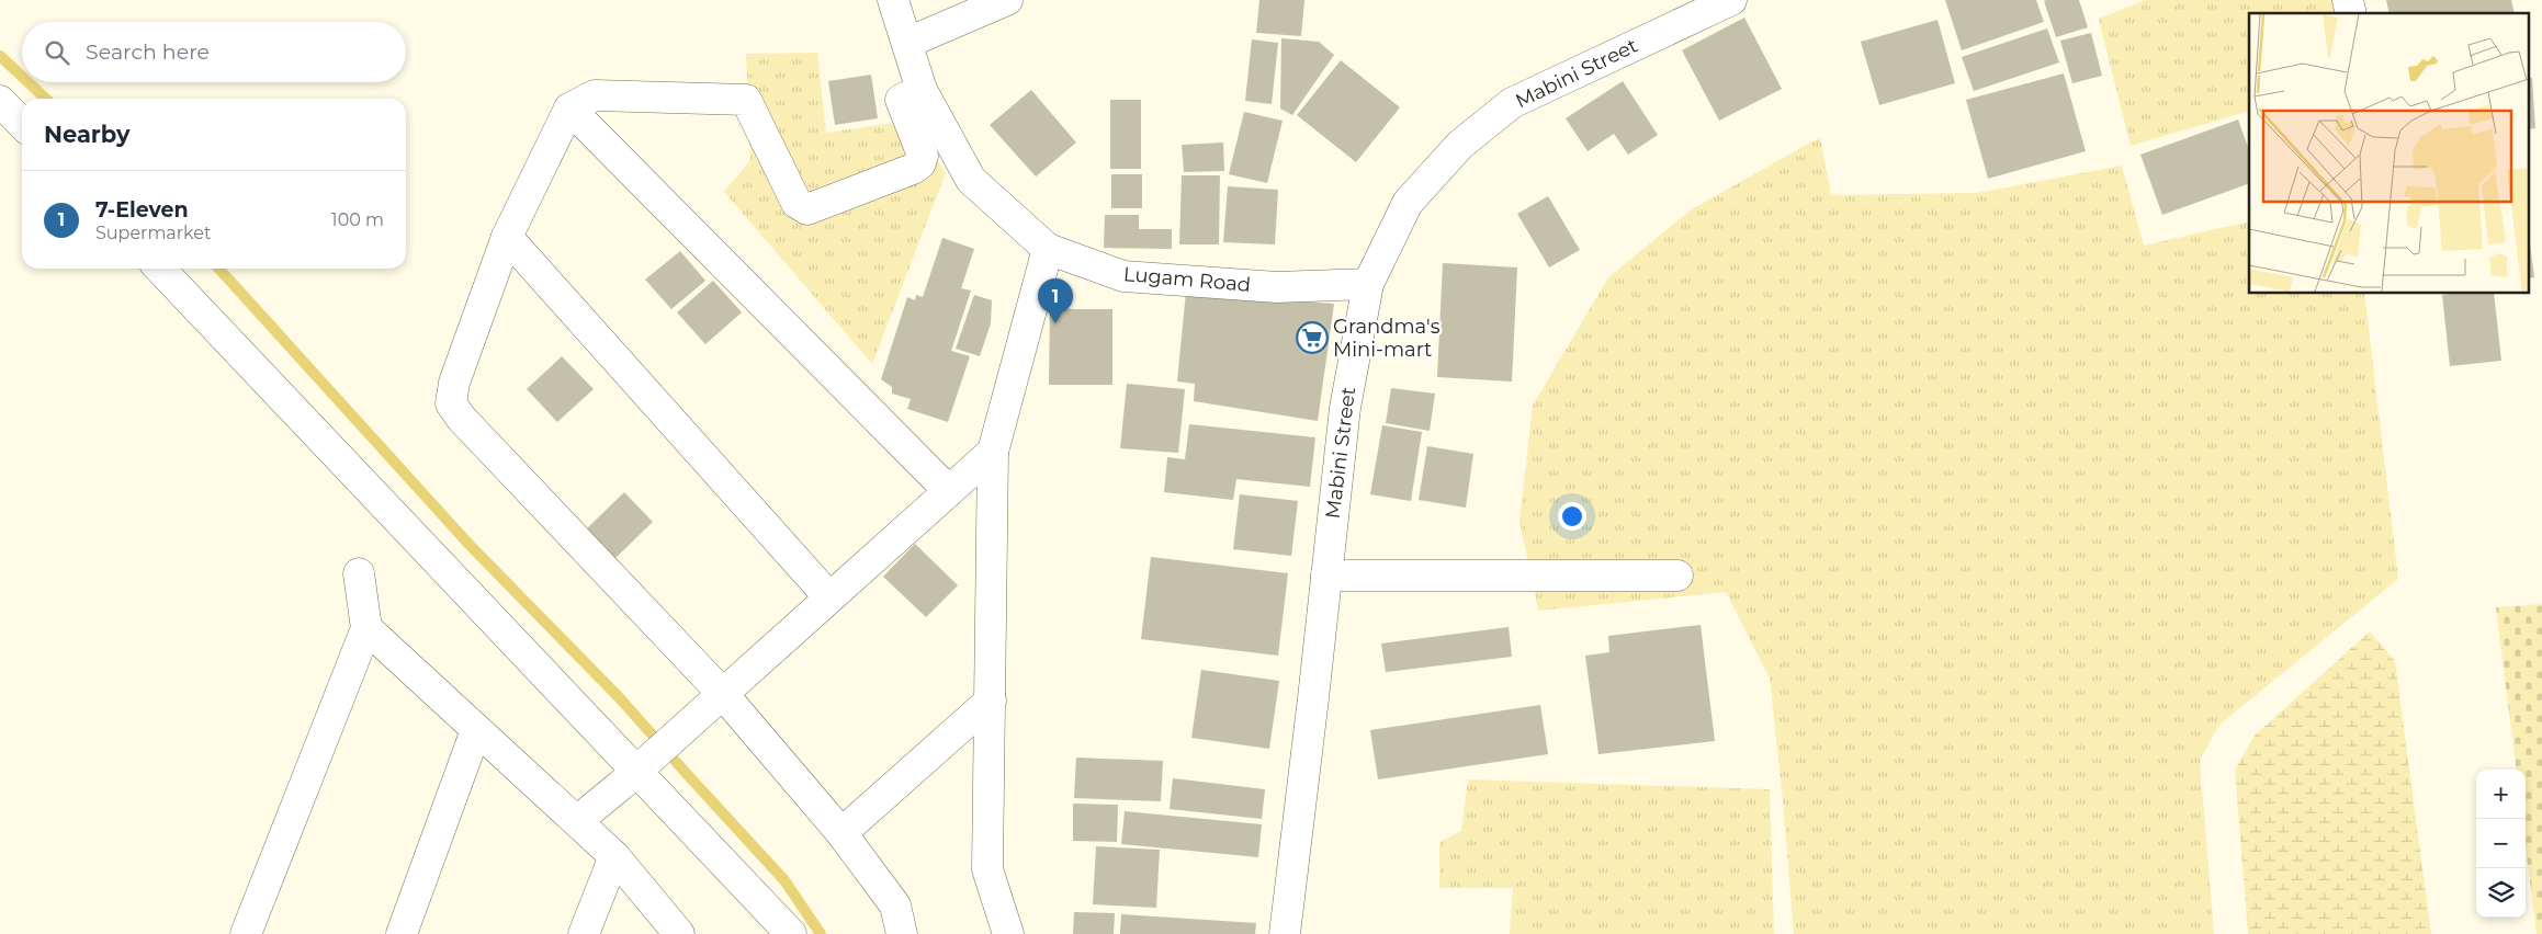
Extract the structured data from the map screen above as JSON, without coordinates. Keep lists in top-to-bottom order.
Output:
{
  "streets": {
    "street": ["Mabini Street", "Lugam Road"]
  },
  "crossings": [
    ["Mabini Street", "Lugam Road"]
  ],
  "places": {
    "supermarket": ["Grandma's Mini-mart"]
  },
  "page": {
    "search": "Search here",
    "heading": "Nearby",
    "list": [
      {
        "mark": "1",
        "name": "7-Eleven",
        "note": "Supermarket",
        "value": "100 m"
      }
    ],
    "pins": "1",
    "map_buttons": ["+", "−"]
  }
}
